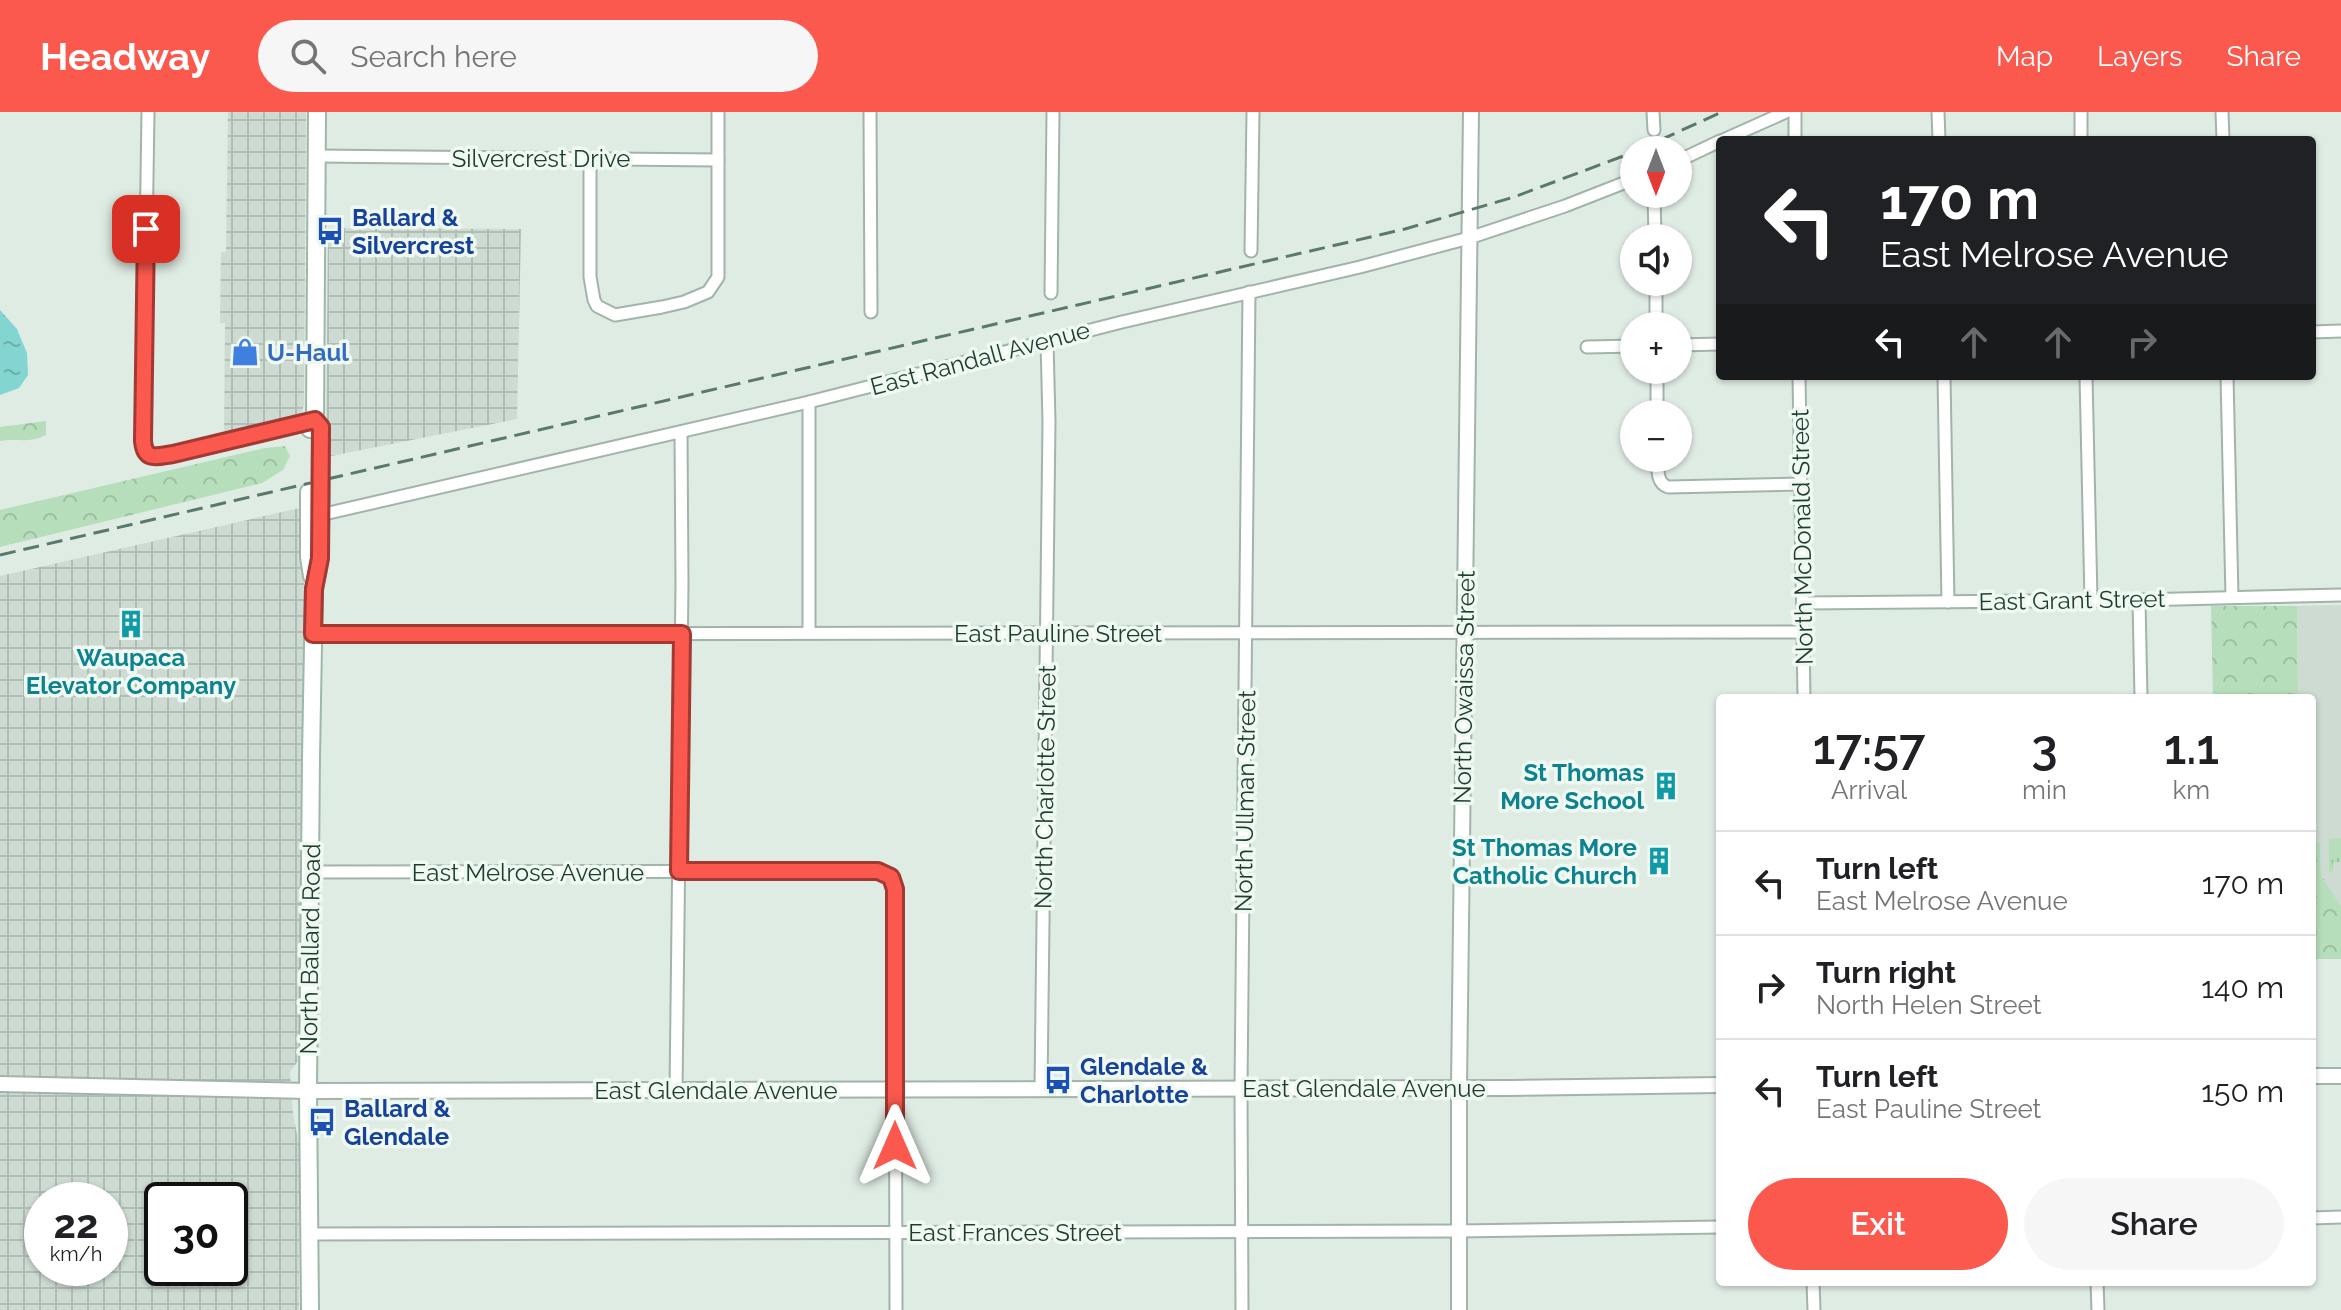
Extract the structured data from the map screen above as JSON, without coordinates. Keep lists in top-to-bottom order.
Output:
{
  "streets": {
    "main road": ["North Ballard Road"],
    "street": [
      "Silvercrest Drive",
      "East Randall Avenue",
      "North McDonald Street",
      "East Grant Street",
      "East Pauline Street",
      "North Owaissa Street",
      "North Charlotte Street",
      "North Ullman Street",
      "East Melrose Avenue",
      "East Glendale Avenue",
      "East Frances Street"
    ]
  },
  "crossings": [
    ["Silvercrest Drive", "North Ballard Road"],
    ["East Randall Avenue", "North Owaissa Street"],
    ["East Randall Avenue", "North Charlotte Street"],
    ["East Randall Avenue", "North Ullman Street"],
    ["East Randall Avenue", "North Ballard Road"],
    ["North McDonald Street", "East Grant Street"],
    ["North McDonald Street", "East Pauline Street"],
    ["East Pauline Street", "North Owaissa Street"],
    ["East Pauline Street", "North Charlotte Street"],
    ["East Pauline Street", "North Ullman Street"],
    ["East Pauline Street", "North Ballard Road"],
    ["North Owaissa Street", "East Glendale Avenue"],
    ["North Owaissa Street", "East Frances Street"],
    ["North Charlotte Street", "East Glendale Avenue"],
    ["North Ullman Street", "East Glendale Avenue"],
    ["North Ullman Street", "East Frances Street"],
    ["East Melrose Avenue", "North Ballard Road"],
    ["East Melrose Avenue", "East Glendale Avenue"],
    ["North Ballard Road", "East Glendale Avenue"],
    ["North Ballard Road", "East Frances Street"]
  ],
  "places": {
    "bus stop": ["Ballard & Silvercrest", "Glendale & Charlotte", "Ballard & Glendale"],
    "shop": ["U-Haul"],
    "building": ["Waupaca Elevator Company", "St Thomas More School", "St Thomas More Catholic Church"]
  },
  "north": "bottom",
  "page": {
    "header": "Headway",
    "search": "Search here",
    "nav": ["Map", "Layers", "Share"],
    "map_buttons": ["+", "−"],
    "turn": ["170 m", "East Melrose Avenue"],
    "eta": [
      "17:57",
      "Arrival",
      "3",
      "min",
      "1.1",
      "km"
    ],
    "list": [
      {
        "name": "Turn left",
        "note": "East Melrose Avenue",
        "value": "170 m"
      },
      {
        "name": "Turn right",
        "note": "North Helen Street",
        "value": "140 m"
      },
      {
        "name": "Turn left",
        "note": "East Pauline Street",
        "value": "150 m"
      }
    ],
    "buttons": ["Exit", "Share"],
    "speed": "22 km/h",
    "limit": "30"
  }
}
